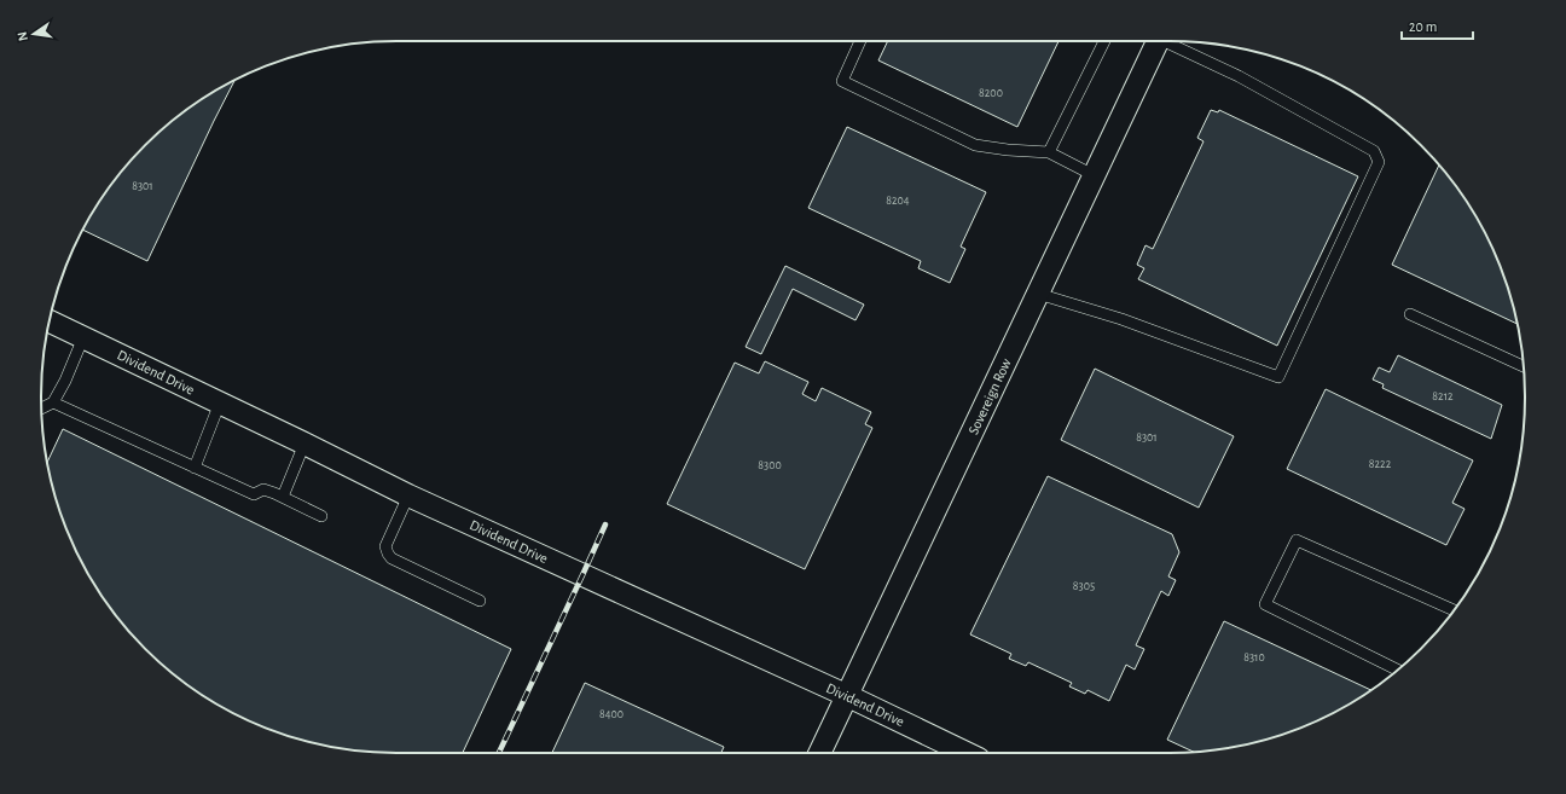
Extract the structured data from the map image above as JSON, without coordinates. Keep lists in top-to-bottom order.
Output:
{
  "streets": {
    "street": ["Dividend Drive", "Sovereign Row"]
  },
  "crossings": [
    ["Dividend Drive", "Sovereign Row"]
  ],
  "house_numbers": [
    "8200",
    "8301",
    "8204",
    "8212",
    "8301",
    "8222",
    "8300",
    "8305",
    "8310",
    "8400"
  ],
  "scale_bar": "20 m",
  "north": "left"
}
